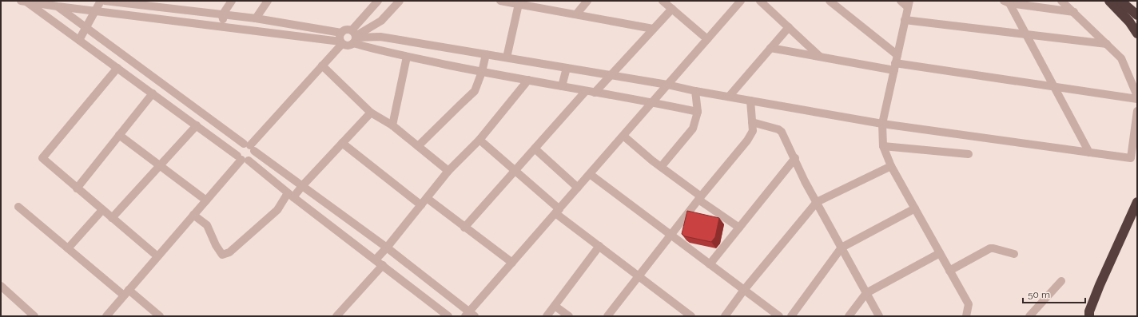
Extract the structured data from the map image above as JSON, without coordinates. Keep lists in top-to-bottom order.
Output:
{
  "scale_bar": "50 m"
}
